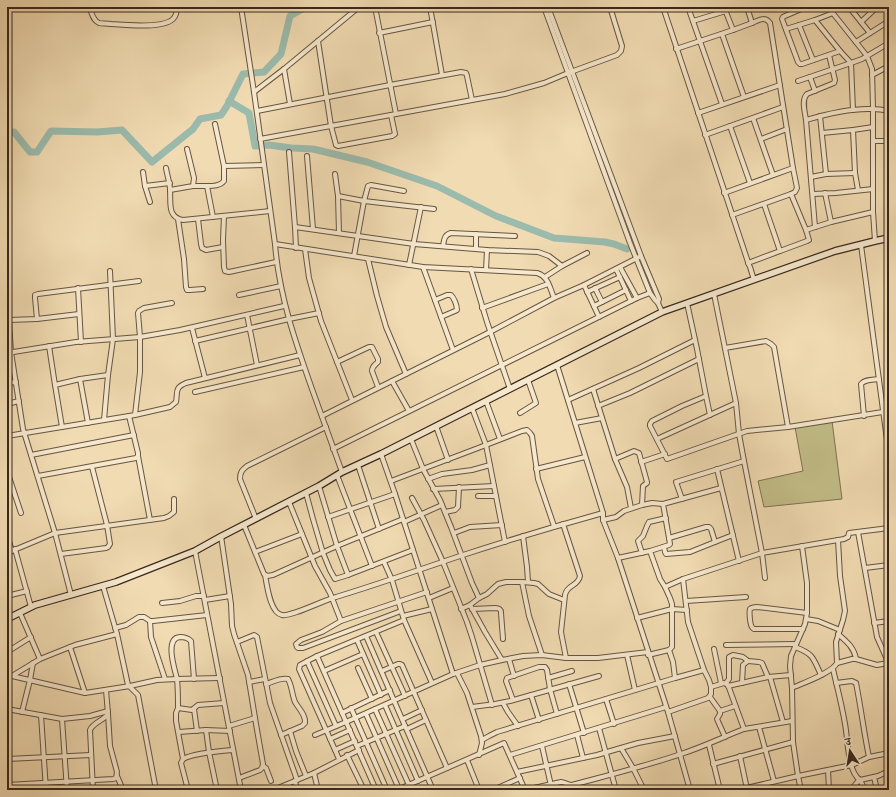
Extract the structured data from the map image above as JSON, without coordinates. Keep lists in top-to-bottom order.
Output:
{
  "north": "top"
}
